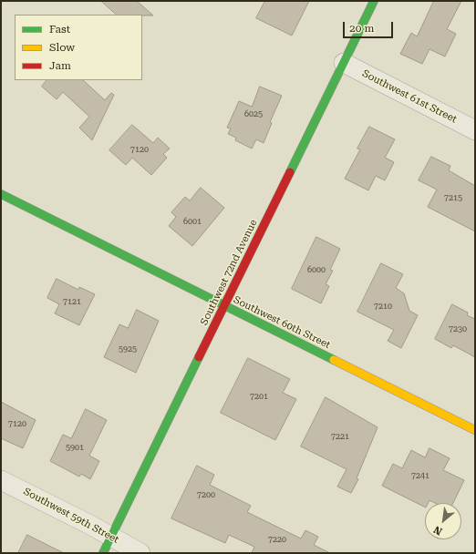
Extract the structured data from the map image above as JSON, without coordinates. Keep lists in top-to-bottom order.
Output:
{
  "streets": {
    "street": [
      "Southwest 61st Street",
      "Southwest 72nd Avenue",
      "Southwest 60th Street",
      "Southwest 59th Street"
    ]
  },
  "crossings": [
    ["Southwest 61st Street", "Southwest 72nd Avenue"],
    ["Southwest 72nd Avenue", "Southwest 60th Street"],
    ["Southwest 72nd Avenue", "Southwest 59th Street"]
  ],
  "house_numbers": [
    "6025",
    "7120",
    "7215",
    "6001",
    "6000",
    "7121",
    "7210",
    "7230",
    "5925",
    "7201",
    "7120",
    "7221",
    "5901",
    "7241",
    "7200",
    "7220"
  ],
  "legend": ["Fast", "Slow", "Jam"],
  "scale_bar": "20 m",
  "north": "bottom left"
}
